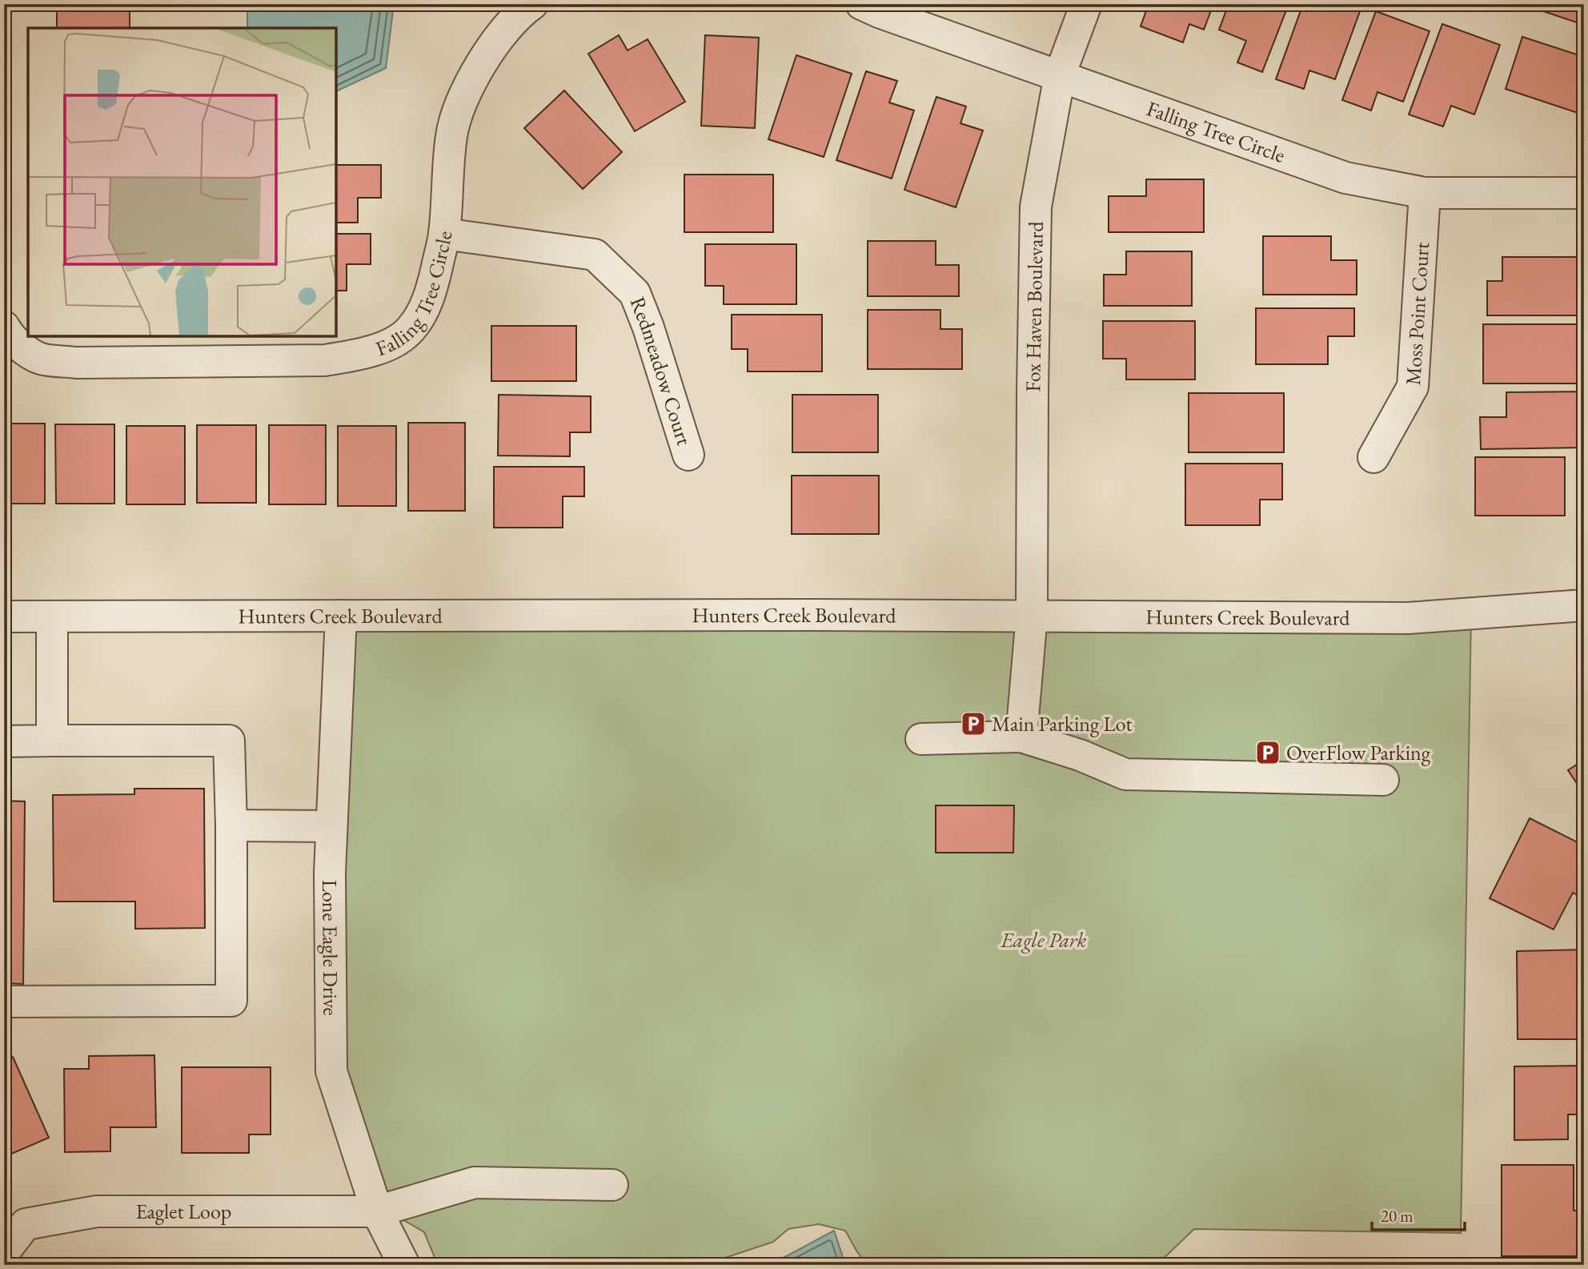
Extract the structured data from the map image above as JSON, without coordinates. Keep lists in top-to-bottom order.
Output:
{
  "streets": {
    "street": [
      "Falling Tree Circle",
      "Fox Haven Boulevard",
      "Moss Point Court",
      "Redmeadow Court",
      "Hunters Creek Boulevard",
      "Lone Eagle Drive",
      "Eaglet Loop"
    ]
  },
  "crossings": [
    ["Falling Tree Circle", "Fox Haven Boulevard"],
    ["Falling Tree Circle", "Moss Point Court"],
    ["Falling Tree Circle", "Redmeadow Court"],
    ["Fox Haven Boulevard", "Hunters Creek Boulevard"],
    ["Hunters Creek Boulevard", "Lone Eagle Drive"],
    ["Lone Eagle Drive", "Eaglet Loop"]
  ],
  "parks": ["Eagle Park"],
  "places": {
    "parking": ["Main Parking Lot", "OverFlow Parking"]
  },
  "scale_bar": "20 m"
}
